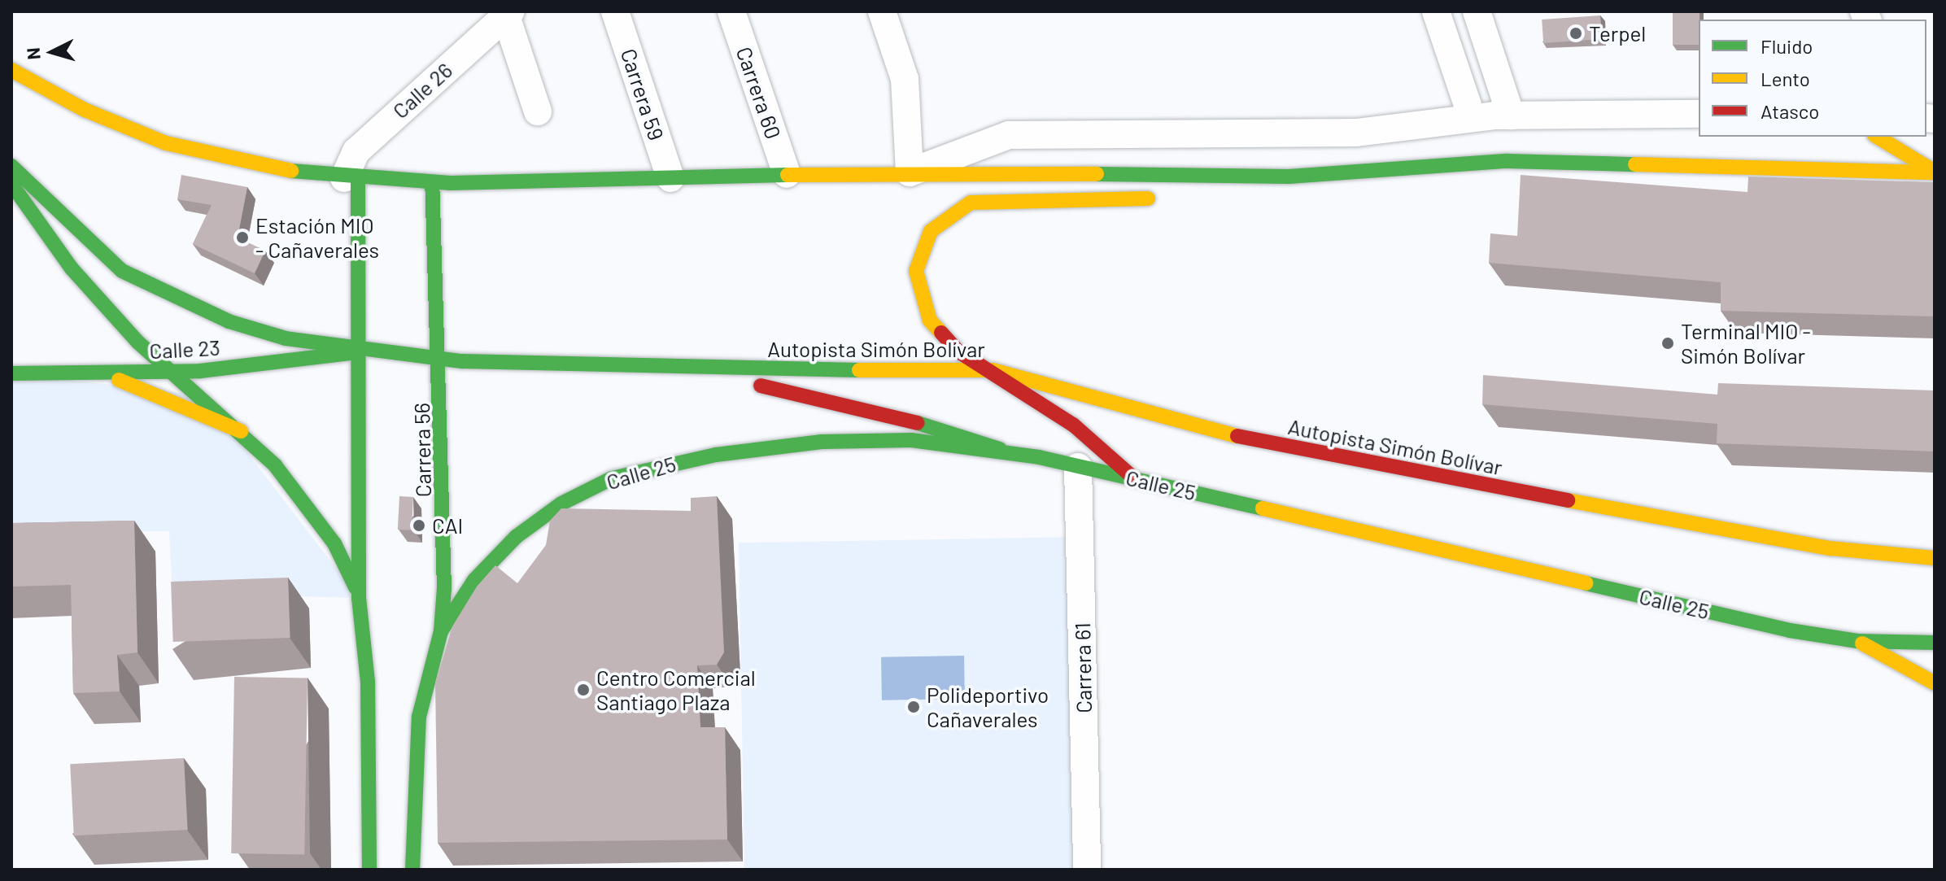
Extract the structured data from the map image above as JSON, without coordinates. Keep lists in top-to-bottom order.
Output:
{
  "streets": {
    "main road": [
      "Calle 23",
      "Autopista Simón Bolívar",
      "Carrera 56",
      "Calle 25"
    ],
    "street": [
      "Calle 26",
      "Carrera 60",
      "Carrera 59",
      "Carrera 61"
    ]
  },
  "crossings": [
    ["Calle 23", "Autopista Simón Bolívar"],
    ["Autopista Simón Bolívar", "Carrera 56"],
    ["Carrera 56", "Calle 25"],
    ["Calle 25", "Carrera 61"]
  ],
  "places": [
    "Terpel",
    "Estación MIO - Cañaverales",
    "Terminal MIO - Simón Bolívar",
    "CAI",
    "Centro Comercial Santiago Plaza",
    "Polideportivo Cañaverales"
  ],
  "legend": ["Fluido", "Lento", "Atasco"],
  "north": "left"
}
